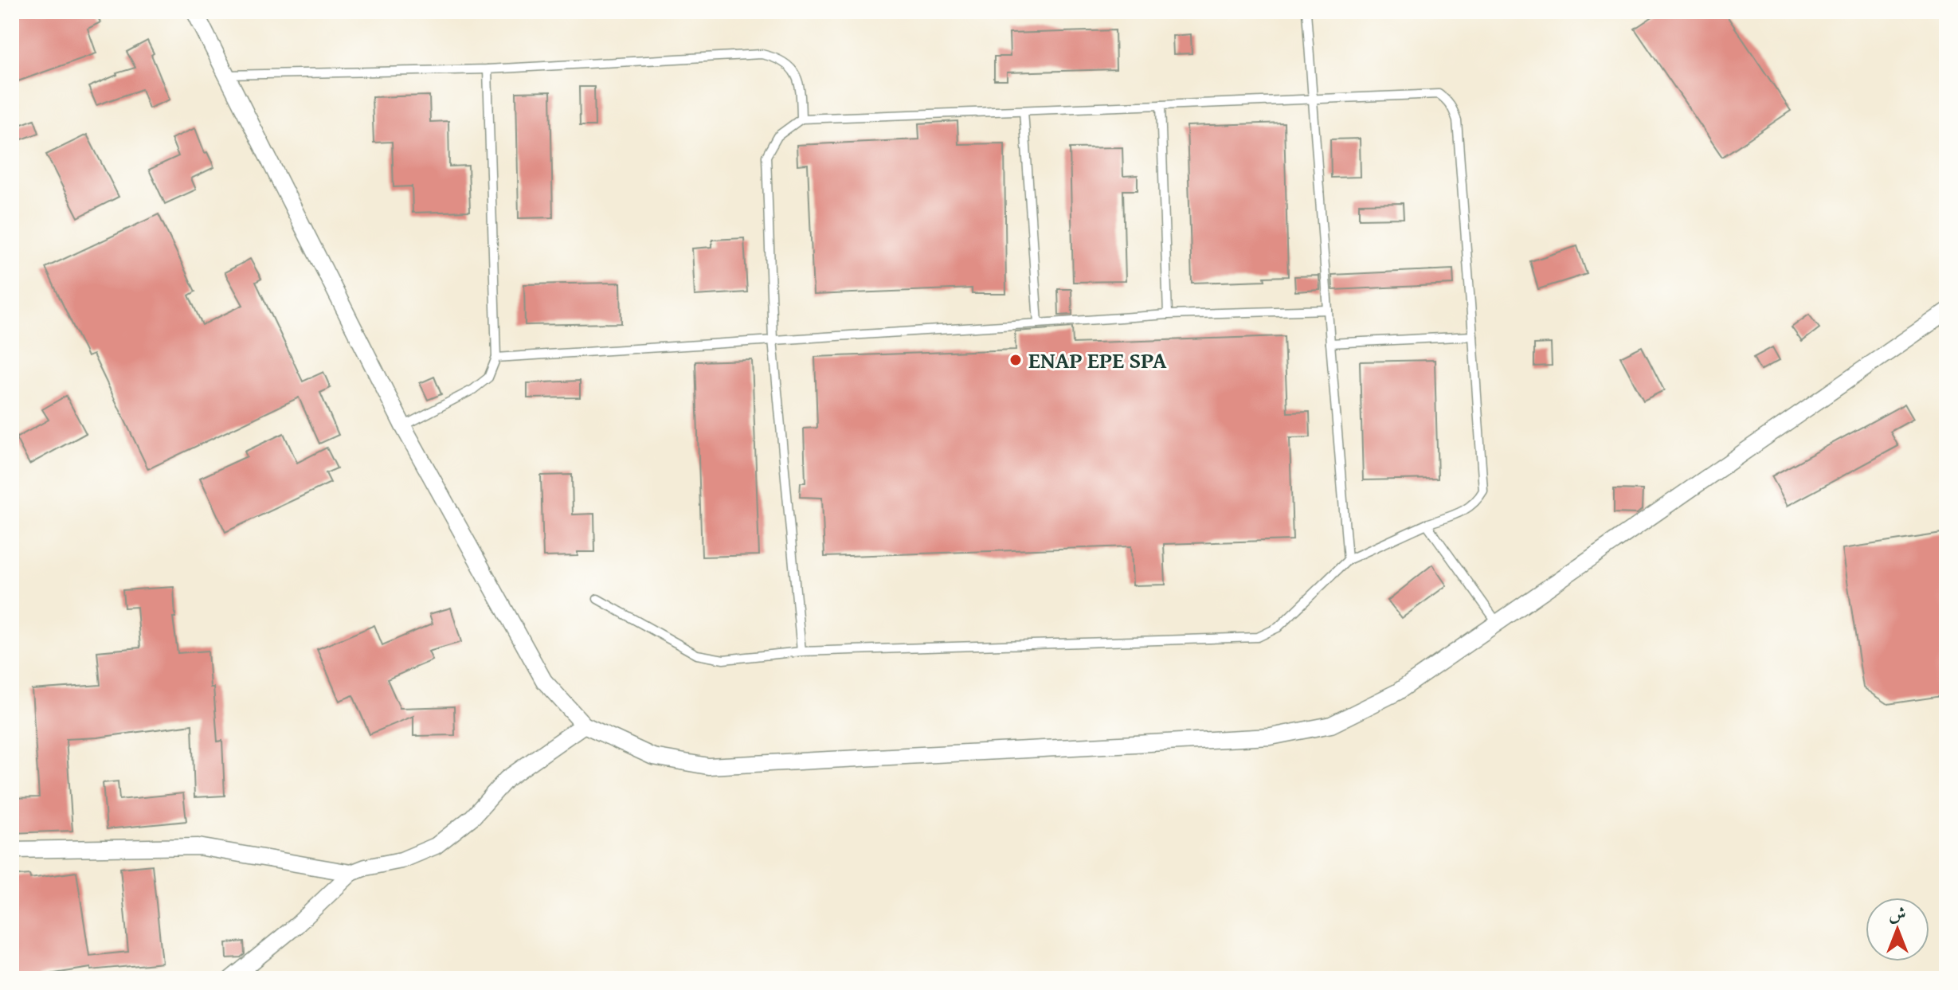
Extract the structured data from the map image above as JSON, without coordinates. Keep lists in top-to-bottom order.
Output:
{
  "places": ["ENAP EPE SPA"],
  "north": "top"
}
